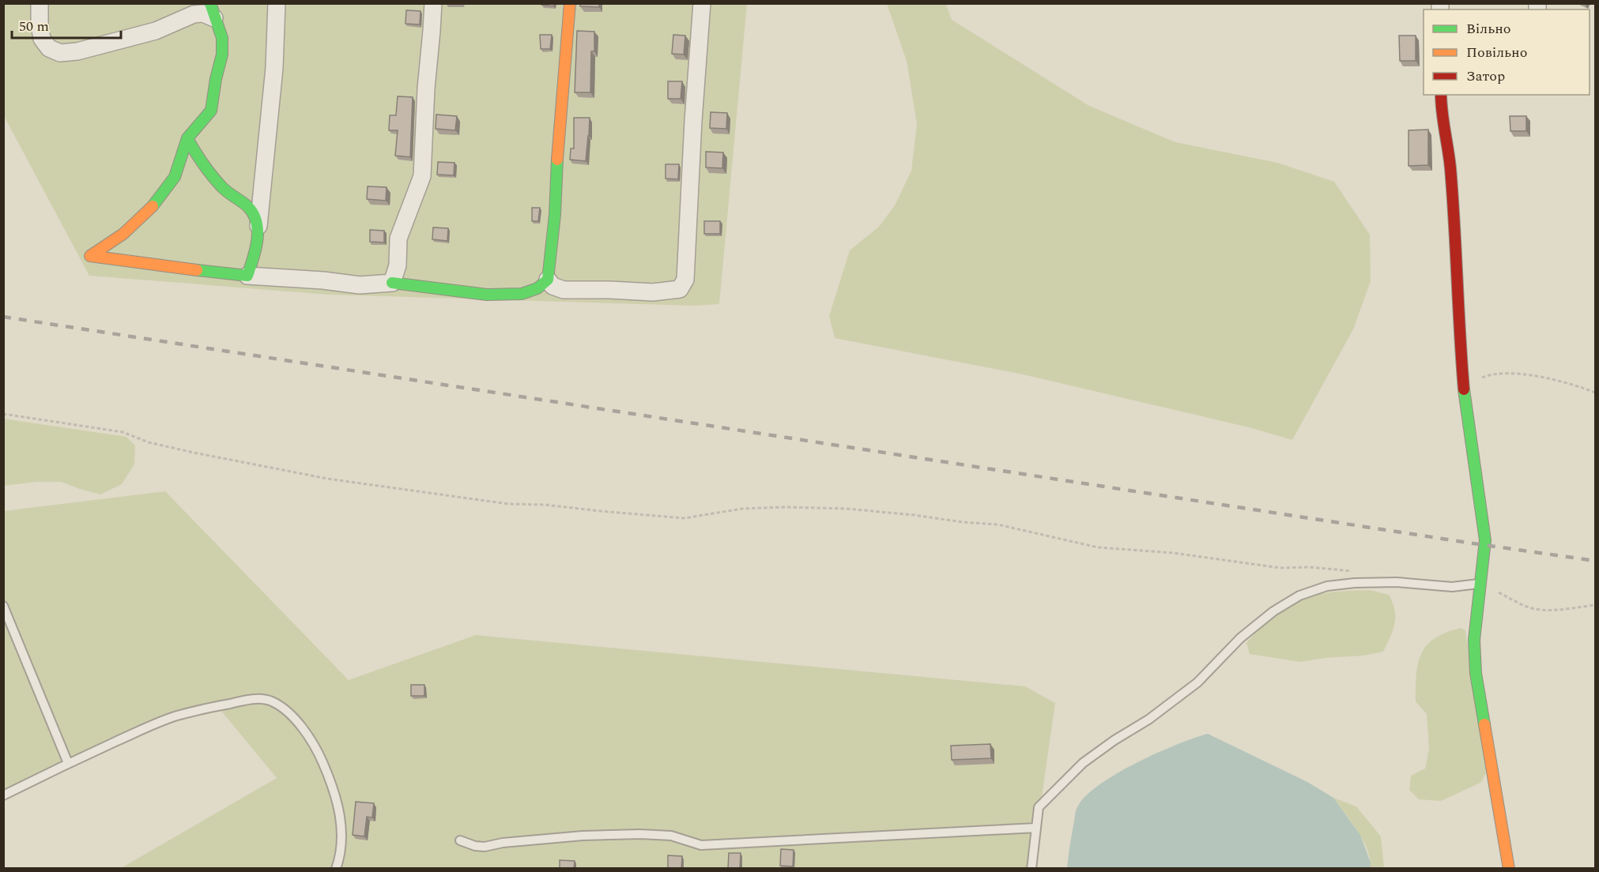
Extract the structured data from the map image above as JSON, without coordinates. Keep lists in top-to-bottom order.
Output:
{
  "legend": ["Вільно", "Повільно", "Затор"],
  "scale_bar": "50 m"
}
